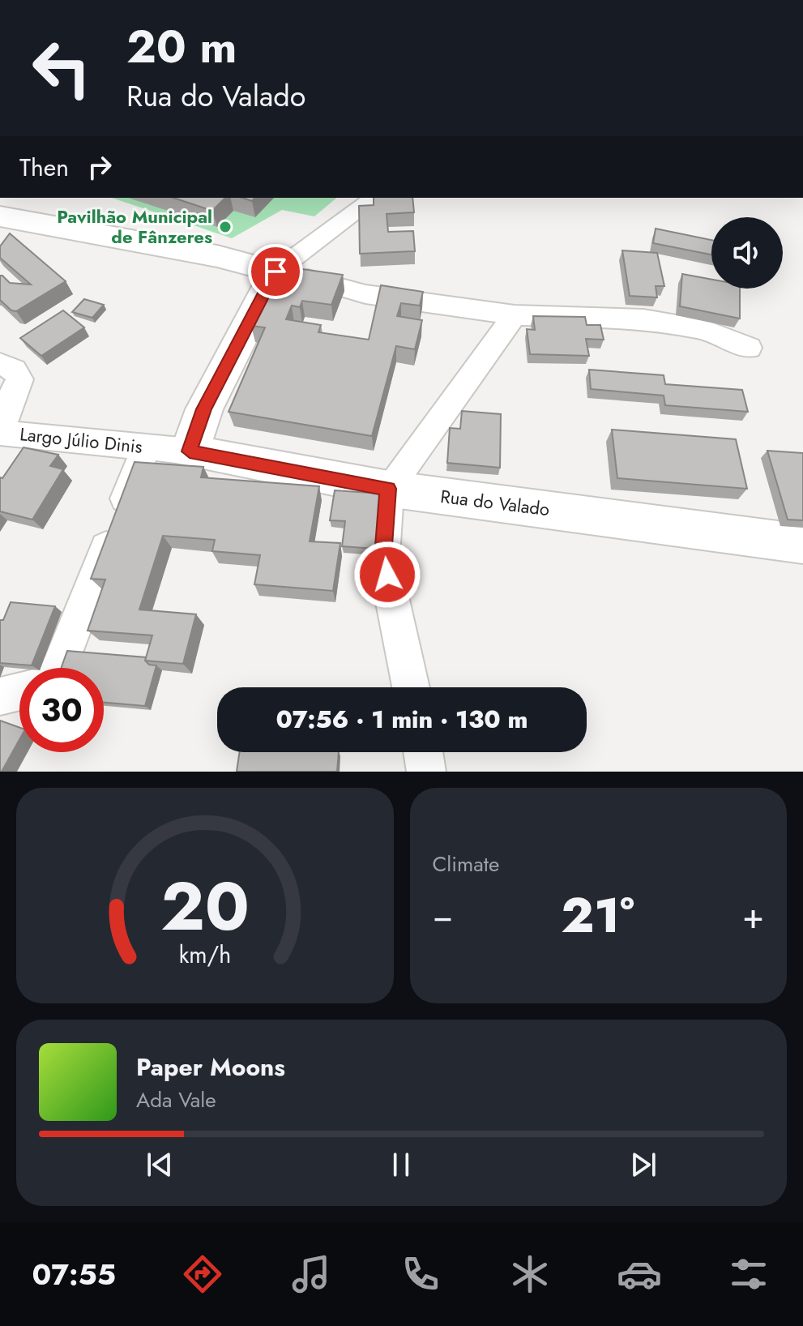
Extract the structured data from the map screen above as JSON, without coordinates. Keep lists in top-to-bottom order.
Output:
{
  "streets": {
    "street": ["Largo Júlio Dinis", "Rua do Valado"]
  },
  "crossings": [
    ["Largo Júlio Dinis", "Rua do Valado"]
  ],
  "places": ["Pavilhão Municipal de Fânzeres"],
  "page": {
    "turn": ["20 m", "Rua do Valado"],
    "then": "Then",
    "limit": "30",
    "trip": "07:56 · 1 min · 130 m",
    "tile": "Climate",
    "heat": ["−", "21°", "+"],
    "song": ["Paper Moons", "Ada Vale"],
    "tabs": "07:55",
    "gauge": ["20", "km/h"]
  }
}
